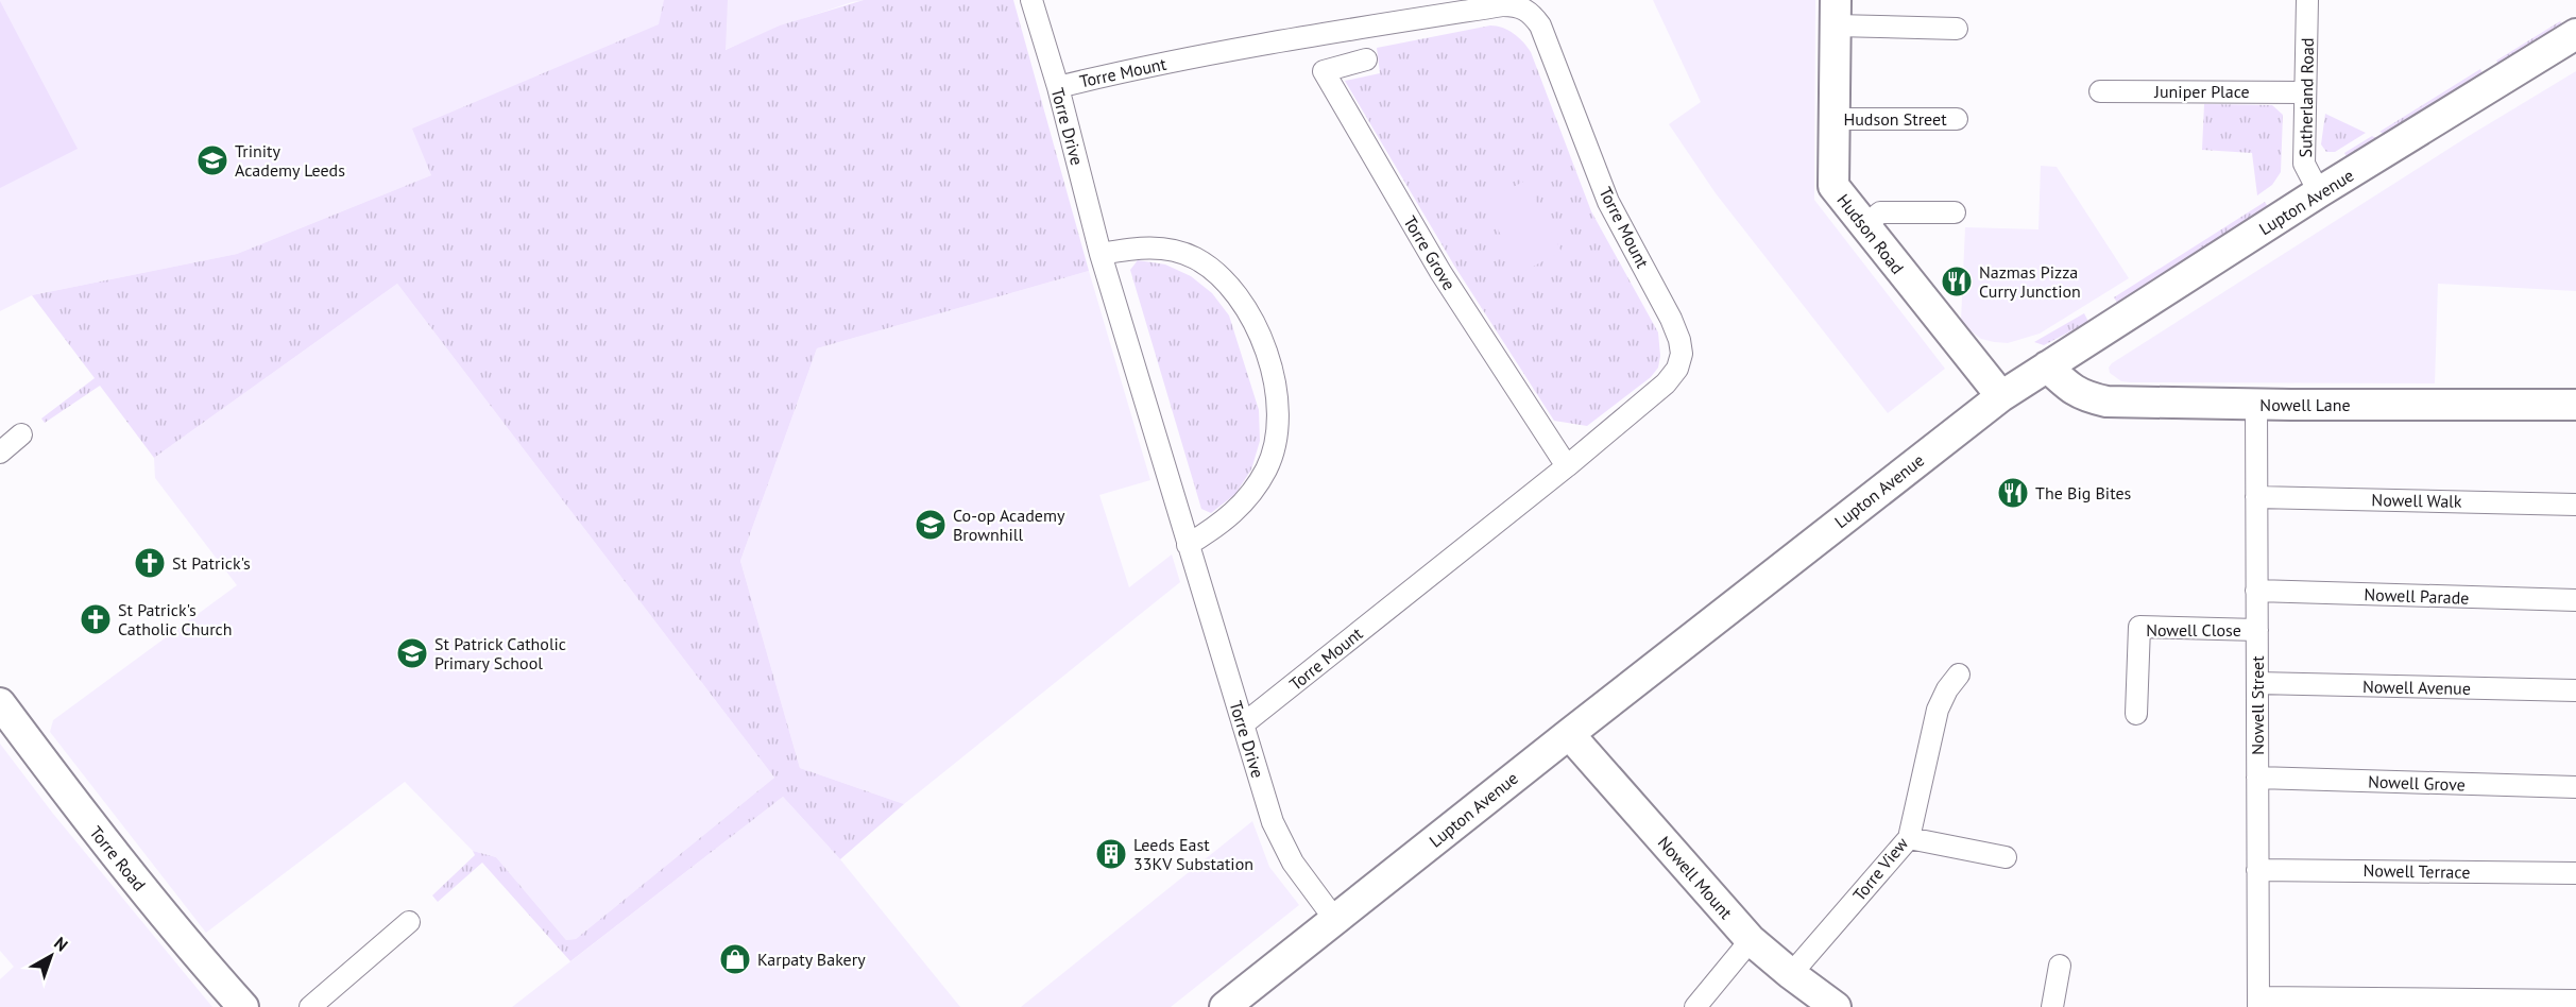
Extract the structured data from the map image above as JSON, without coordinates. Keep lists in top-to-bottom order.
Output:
{
  "streets": {
    "street": [
      "Torre Mount",
      "Juniper Place",
      "Sutherland Road",
      "Hudson Street",
      "Torre Drive",
      "Lupton Avenue",
      "Hudson Road",
      "Torre Grove",
      "Nowell Lane",
      "Nowell Walk",
      "Nowell Parade",
      "Nowell Close",
      "Nowell Avenue",
      "Nowell Street",
      "Nowell Grove",
      "Torre Road",
      "Torre View",
      "Nowell Terrace",
      "Nowell Mount"
    ]
  },
  "crossings": [
    ["Torre Mount", "Torre Drive"],
    ["Torre Mount", "Torre Grove"],
    ["Juniper Place", "Sutherland Road"],
    ["Sutherland Road", "Lupton Avenue"],
    ["Hudson Street", "Hudson Road"],
    ["Torre Drive", "Lupton Avenue"],
    ["Lupton Avenue", "Hudson Road"],
    ["Lupton Avenue", "Nowell Lane"],
    ["Lupton Avenue", "Nowell Mount"],
    ["Nowell Lane", "Nowell Street"],
    ["Nowell Walk", "Nowell Street"],
    ["Nowell Parade", "Nowell Street"],
    ["Nowell Close", "Nowell Street"],
    ["Nowell Avenue", "Nowell Street"],
    ["Nowell Street", "Nowell Grove"],
    ["Nowell Street", "Nowell Terrace"],
    ["Torre View", "Nowell Mount"]
  ],
  "places": {
    "school or university": ["Trinity Academy Leeds", "Co-op Academy Brownhill", "St Patrick Catholic Primary School"],
    "restaurant": ["Nazmas Pizza Curry Junction", "The Big Bites"],
    "church": ["St Patrick's", "St Patrick's Catholic Church"],
    "building": ["Leeds East 33KV Substation"],
    "shop": ["Karpaty Bakery"]
  },
  "north": "top right"
}
